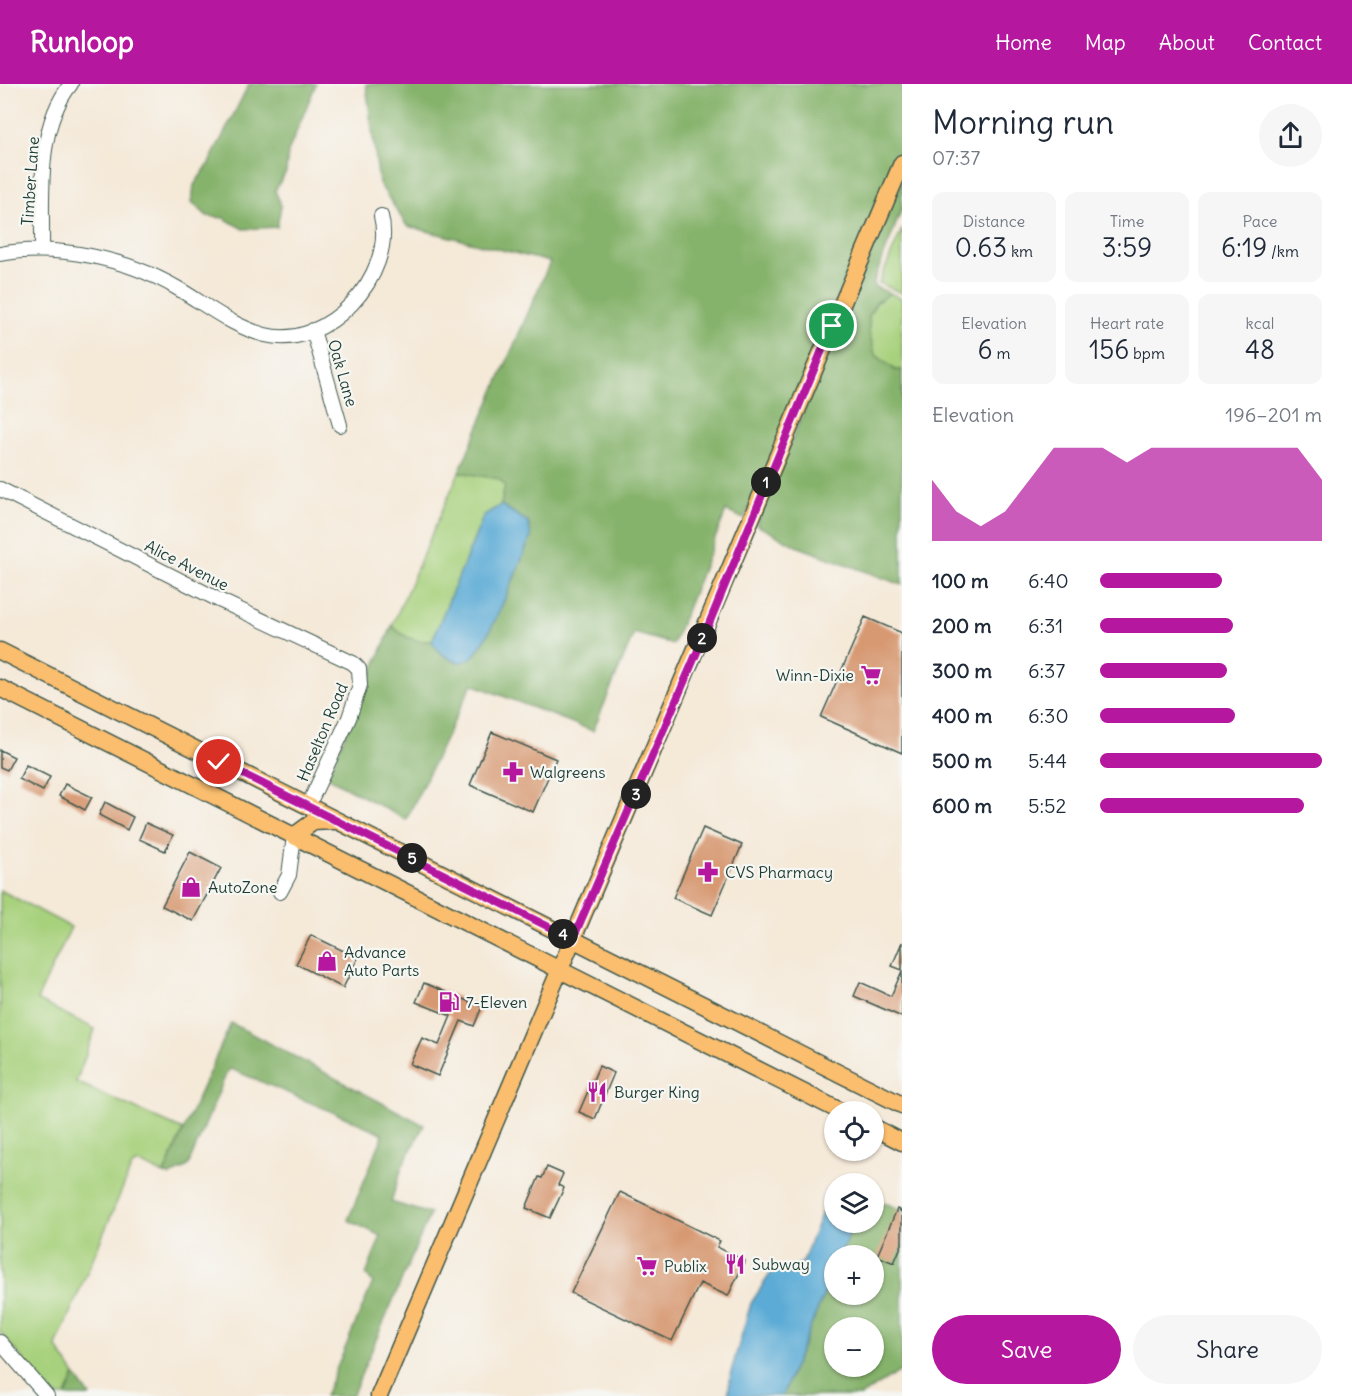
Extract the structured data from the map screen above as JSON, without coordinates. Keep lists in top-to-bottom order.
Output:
{
  "streets": {
    "street": [
      "Timber Lane",
      "Oak Lane",
      "Alice Avenue",
      "Haselton Road"
    ]
  },
  "crossings": [
    ["Alice Avenue", "Haselton Road"]
  ],
  "places": {
    "supermarket": ["Winn-Dixie", "Publix"],
    "pharmacy": ["Walgreens", "CVS Pharmacy"],
    "shop": ["AutoZone", "Advance Auto Parts"],
    "fuel station": ["7-Eleven"],
    "restaurant": ["Burger King", "Subway"]
  },
  "page": {
    "header": "Runloop",
    "nav": [
      "Home",
      "Map",
      "About",
      "Contact"
    ],
    "heading": ["Morning run", "07:37"],
    "stats": [
      ["Distance", "0.63 km"],
      ["Time", "3:59"],
      ["Pace", "6:19 /km"],
      ["Elevation", "6 m"],
      ["Heart rate", "156 bpm"],
      ["kcal", "48"]
    ],
    "chart": ["Elevation", "196–201 m"],
    "pins": [
      "1",
      "2",
      "3",
      "5",
      "4"
    ],
    "list": [
      {
        "name": "100 m",
        "note": "6:40"
      },
      {
        "name": "200 m",
        "note": "6:31"
      },
      {
        "name": "300 m",
        "note": "6:37"
      },
      {
        "name": "400 m",
        "note": "6:30"
      },
      {
        "name": "500 m",
        "note": "5:44"
      },
      {
        "name": "600 m",
        "note": "5:52"
      }
    ],
    "map_buttons": ["+", "−"],
    "buttons": ["Save", "Share"]
  }
}
